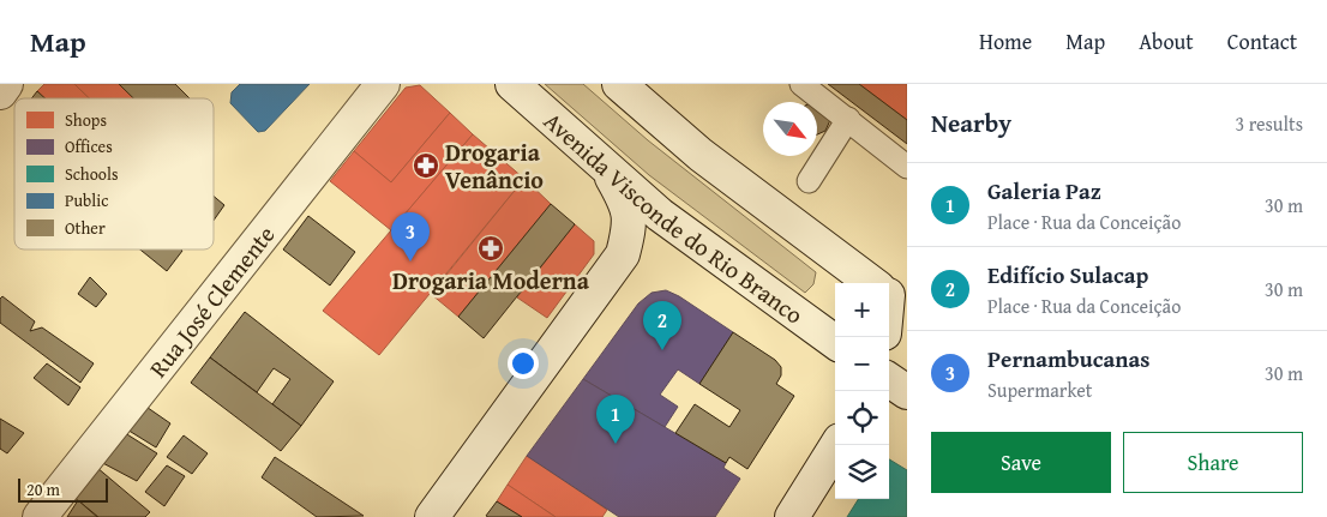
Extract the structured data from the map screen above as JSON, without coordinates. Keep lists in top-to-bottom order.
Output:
{
  "streets": {
    "main road": ["Avenida Visconde do Rio Branco", "Rua José Clemente"]
  },
  "places": {
    "pharmacy": ["Drogaria Venâncio", "Drogaria Moderna"]
  },
  "legend": [
    "Shops",
    "Offices",
    "Schools",
    "Public",
    "Other"
  ],
  "scale_bar": "20 m",
  "north": "bottom right",
  "page": {
    "header": "Map",
    "nav": [
      "Home",
      "Map",
      "About",
      "Contact"
    ],
    "heading": ["Nearby", "3 results"],
    "list": [
      {
        "mark": "1",
        "name": "Galeria Paz",
        "note": "Place · Rua da Conceição",
        "value": "30 m"
      },
      {
        "mark": "2",
        "name": "Edifício Sulacap",
        "note": "Place · Rua da Conceição",
        "value": "30 m"
      },
      {
        "mark": "3",
        "name": "Pernambucanas",
        "note": "Supermarket",
        "value": "30 m"
      }
    ],
    "pins": ["3", "2", "1"],
    "map_buttons": ["+", "−"],
    "buttons": ["Save", "Share"],
    "scale": "20 m"
  }
}
